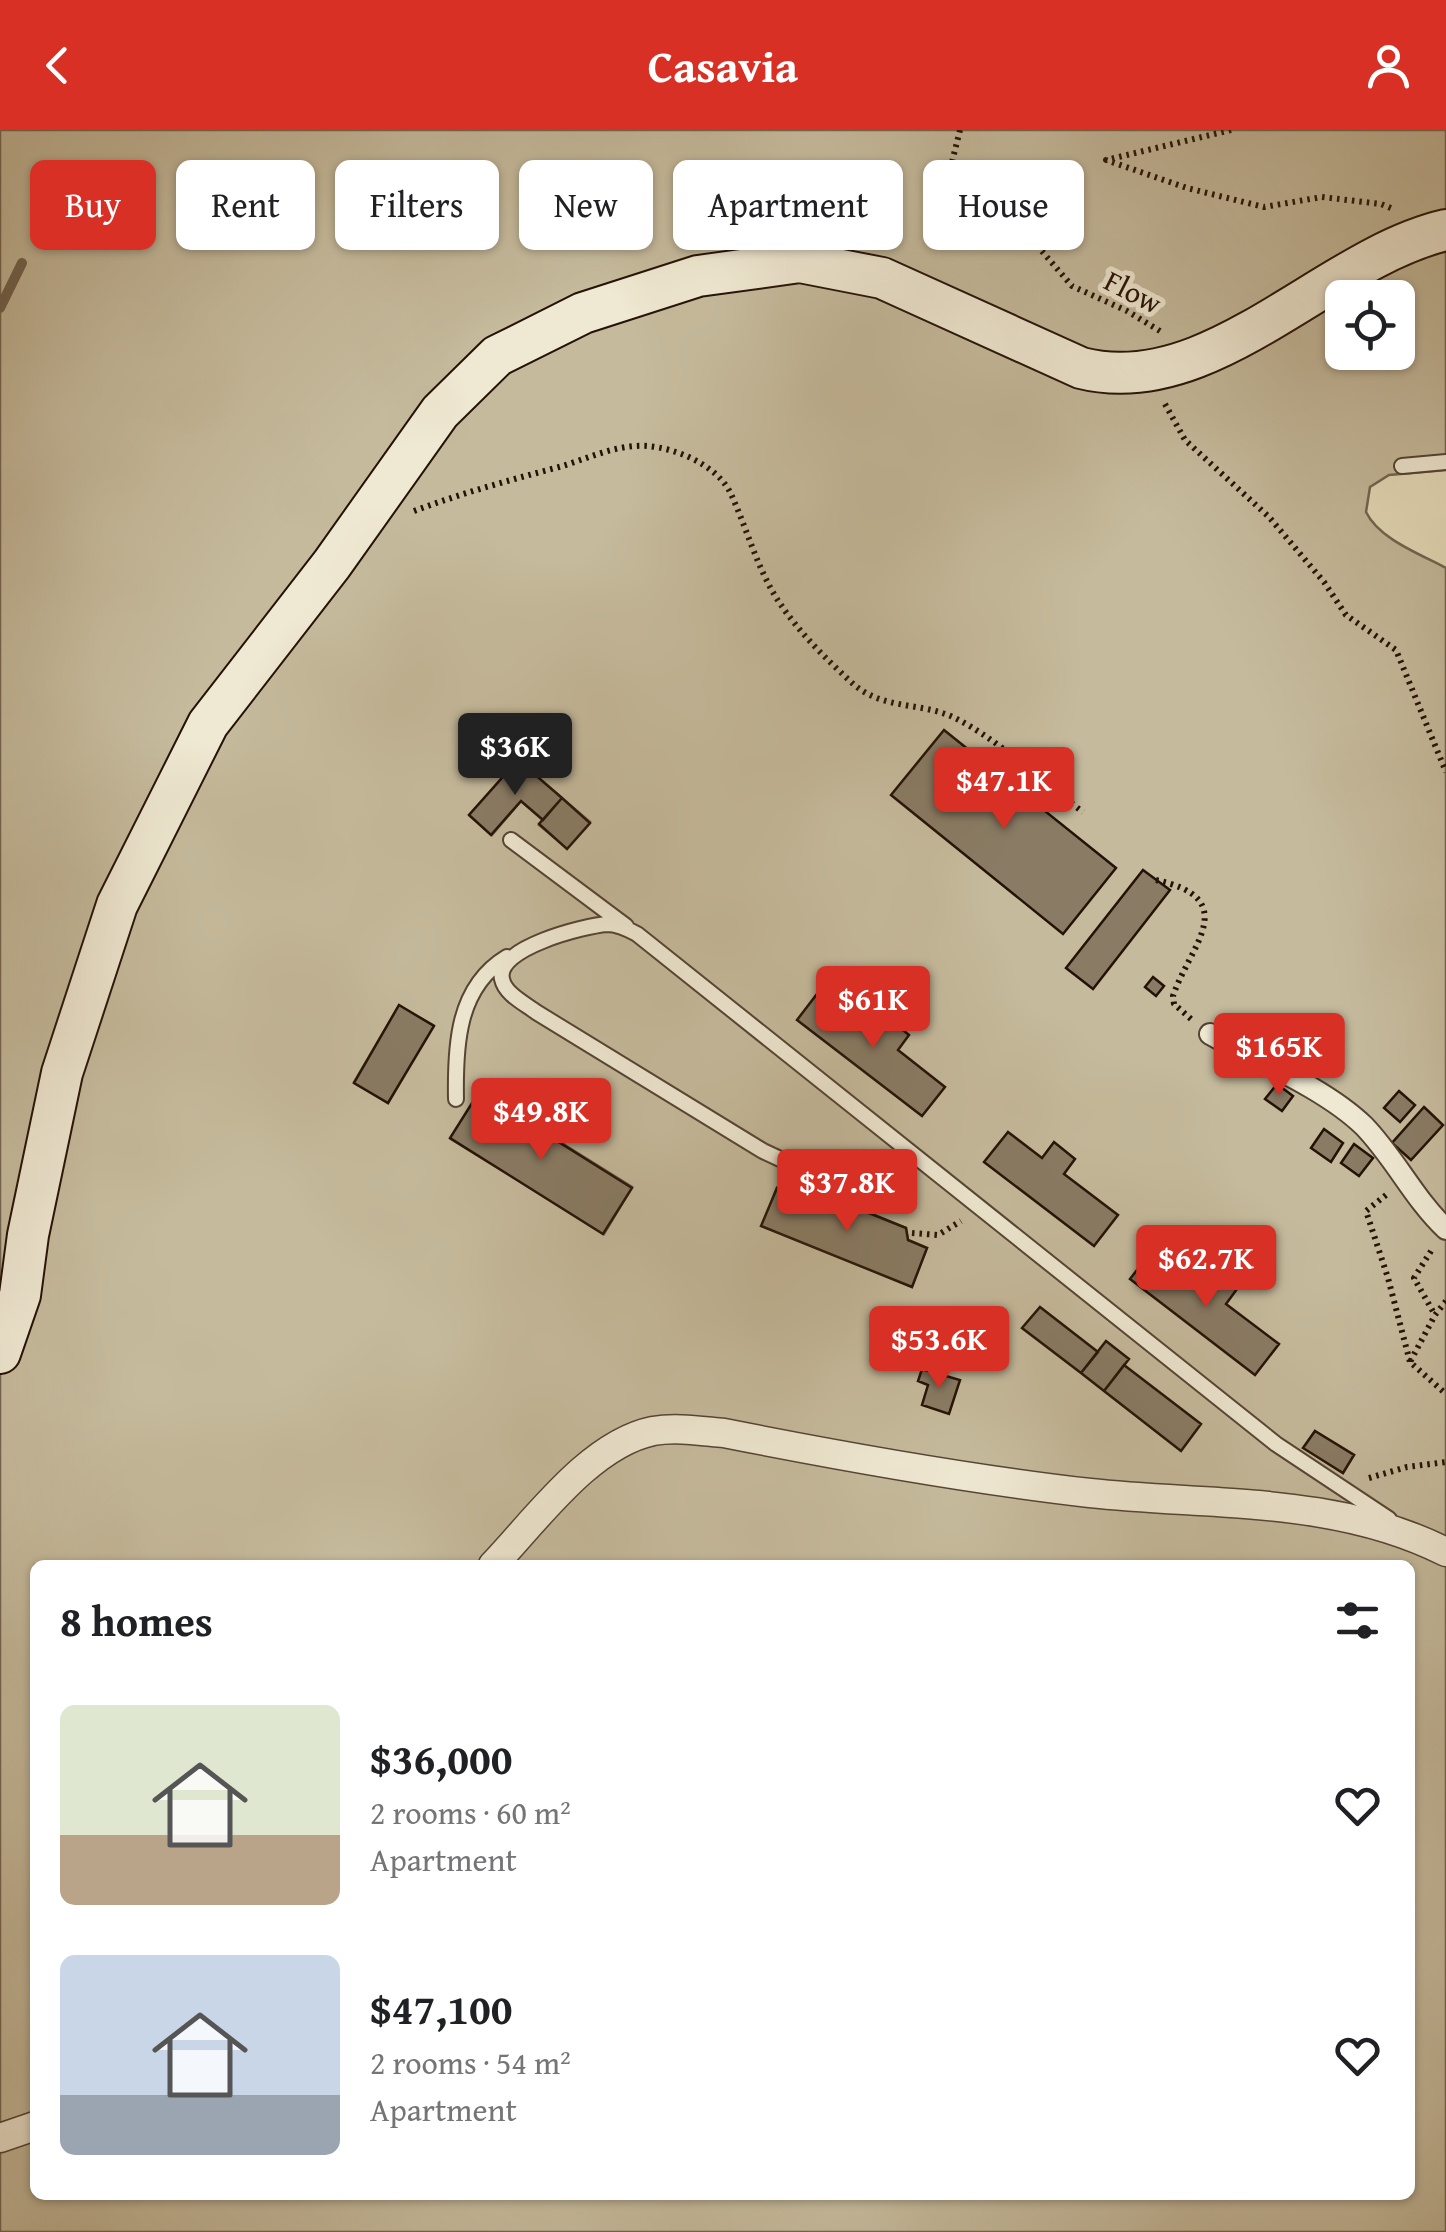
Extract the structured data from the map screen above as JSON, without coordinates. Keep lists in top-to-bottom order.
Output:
{
  "streets": {
    "path": ["Flow"]
  },
  "page": {
    "header": "Casavia",
    "chip": [
      "Buy",
      "Rent",
      "Filters",
      "New",
      "Apartment",
      "House"
    ],
    "price": [
      "$36K",
      "$47.1K",
      "$61K",
      "$165K",
      "$49.8K",
      "$37.8K",
      "$62.7K",
      "$53.6K"
    ],
    "heading": "8 homes",
    "list": [
      {
        "name": "$36,000",
        "note": "2 rooms · 60 m² · Apartment"
      },
      {
        "name": "$47,100",
        "note": "2 rooms · 54 m² · Apartment"
      }
    ]
  }
}
